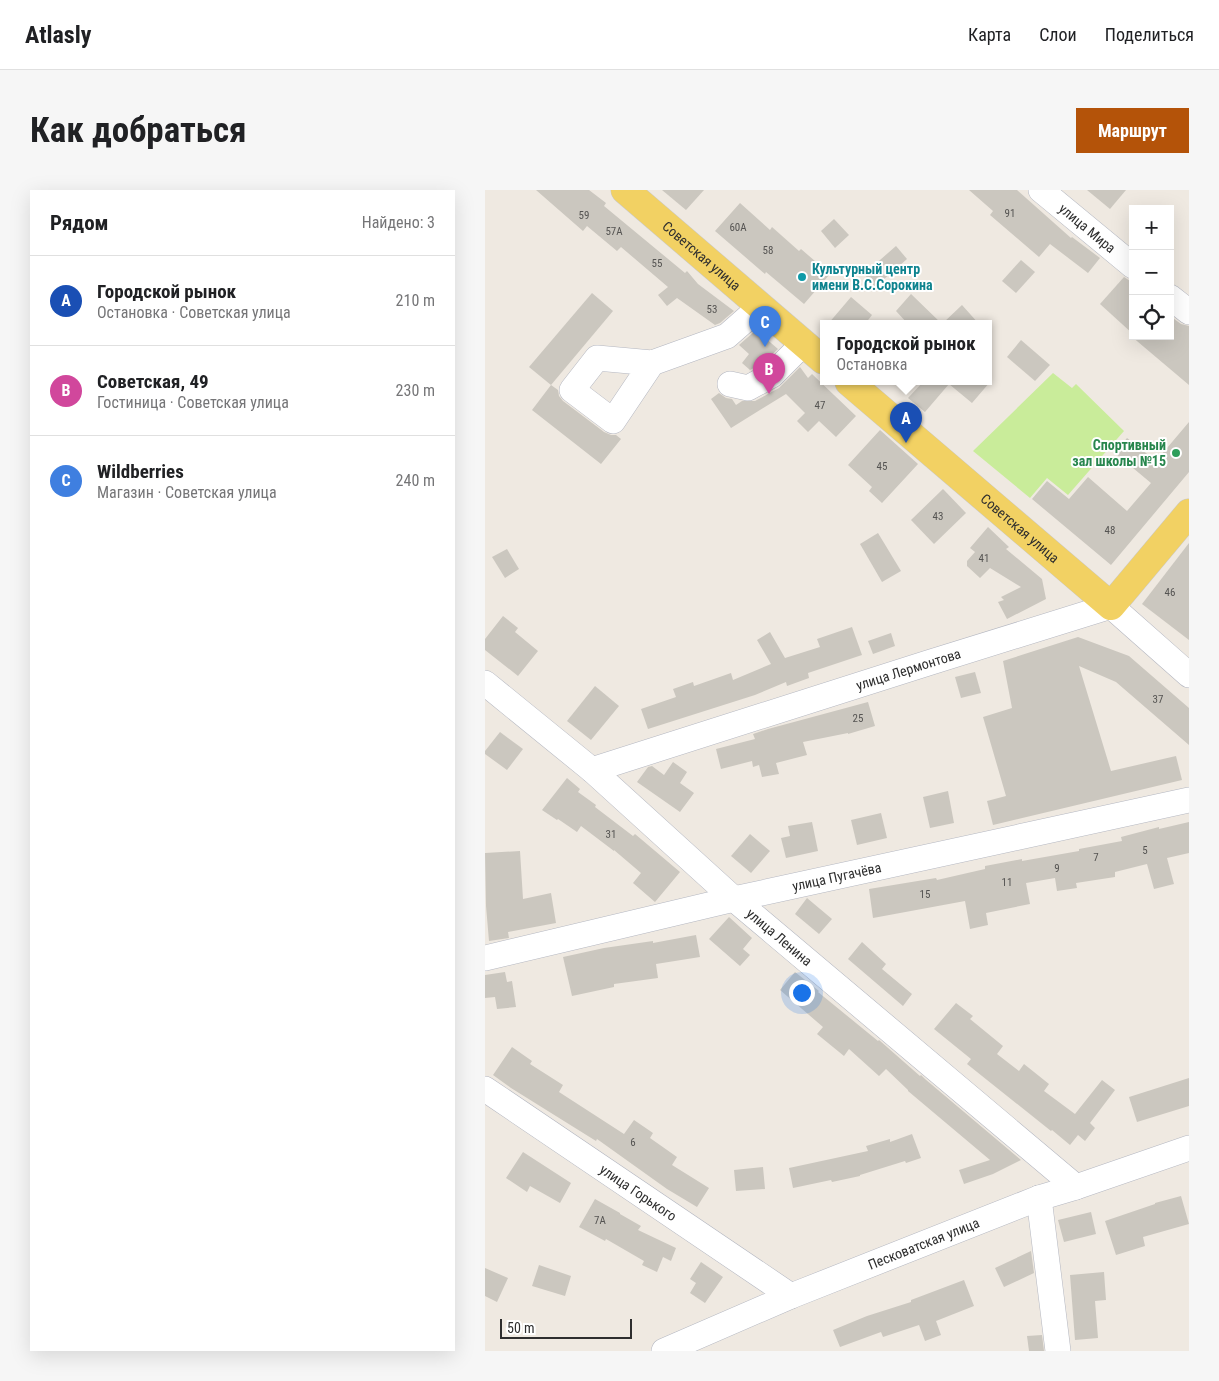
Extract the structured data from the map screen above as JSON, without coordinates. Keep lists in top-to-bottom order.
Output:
{
  "streets": {
    "main road": ["Советская улица"],
    "street": [
      "улица Мира",
      "улица Лермонтова",
      "улица Пугачёва",
      "улица Ленина",
      "улица Горького",
      "Песковатская улица"
    ]
  },
  "crossings": [
    ["Советская улица", "улица Лермонтова"],
    ["улица Лермонтова", "улица Ленина"],
    ["улица Пугачёва", "улица Ленина"],
    ["улица Ленина", "Песковатская улица"],
    ["улица Горького", "Песковатская улица"]
  ],
  "places": ["Культурный центр имени В.С.Сорокина", "Спортивный зал школы №15"],
  "house_numbers": [
    "91",
    "59",
    "60А",
    "57А",
    "58",
    "55",
    "53",
    "47",
    "45",
    "43",
    "48",
    "41",
    "46",
    "37",
    "25",
    "31",
    "5",
    "7",
    "9",
    "11",
    "15",
    "6",
    "7А"
  ],
  "scale_bar": "50 m",
  "page": {
    "header": "Atlasly",
    "nav": ["Карта", "Слои", "Поделиться"],
    "buttons": "Маршрут",
    "title": "Как добраться",
    "heading": ["Рядом", "Найдено: 3"],
    "map_buttons": ["+", "−"],
    "list": [
      {
        "mark": "A",
        "name": "Городской рынок",
        "note": "Остановка · Советская улица",
        "value": "210 m"
      },
      {
        "mark": "B",
        "name": "Советская, 49",
        "note": "Гостиница · Советская улица",
        "value": "230 m"
      },
      {
        "mark": "C",
        "name": "Wildberries",
        "note": "Магазин · Советская улица",
        "value": "240 m"
      }
    ],
    "pins": ["C", "B", "A"],
    "popup": ["Городской рынок", "Остановка"],
    "scale": "50 m"
  }
}
